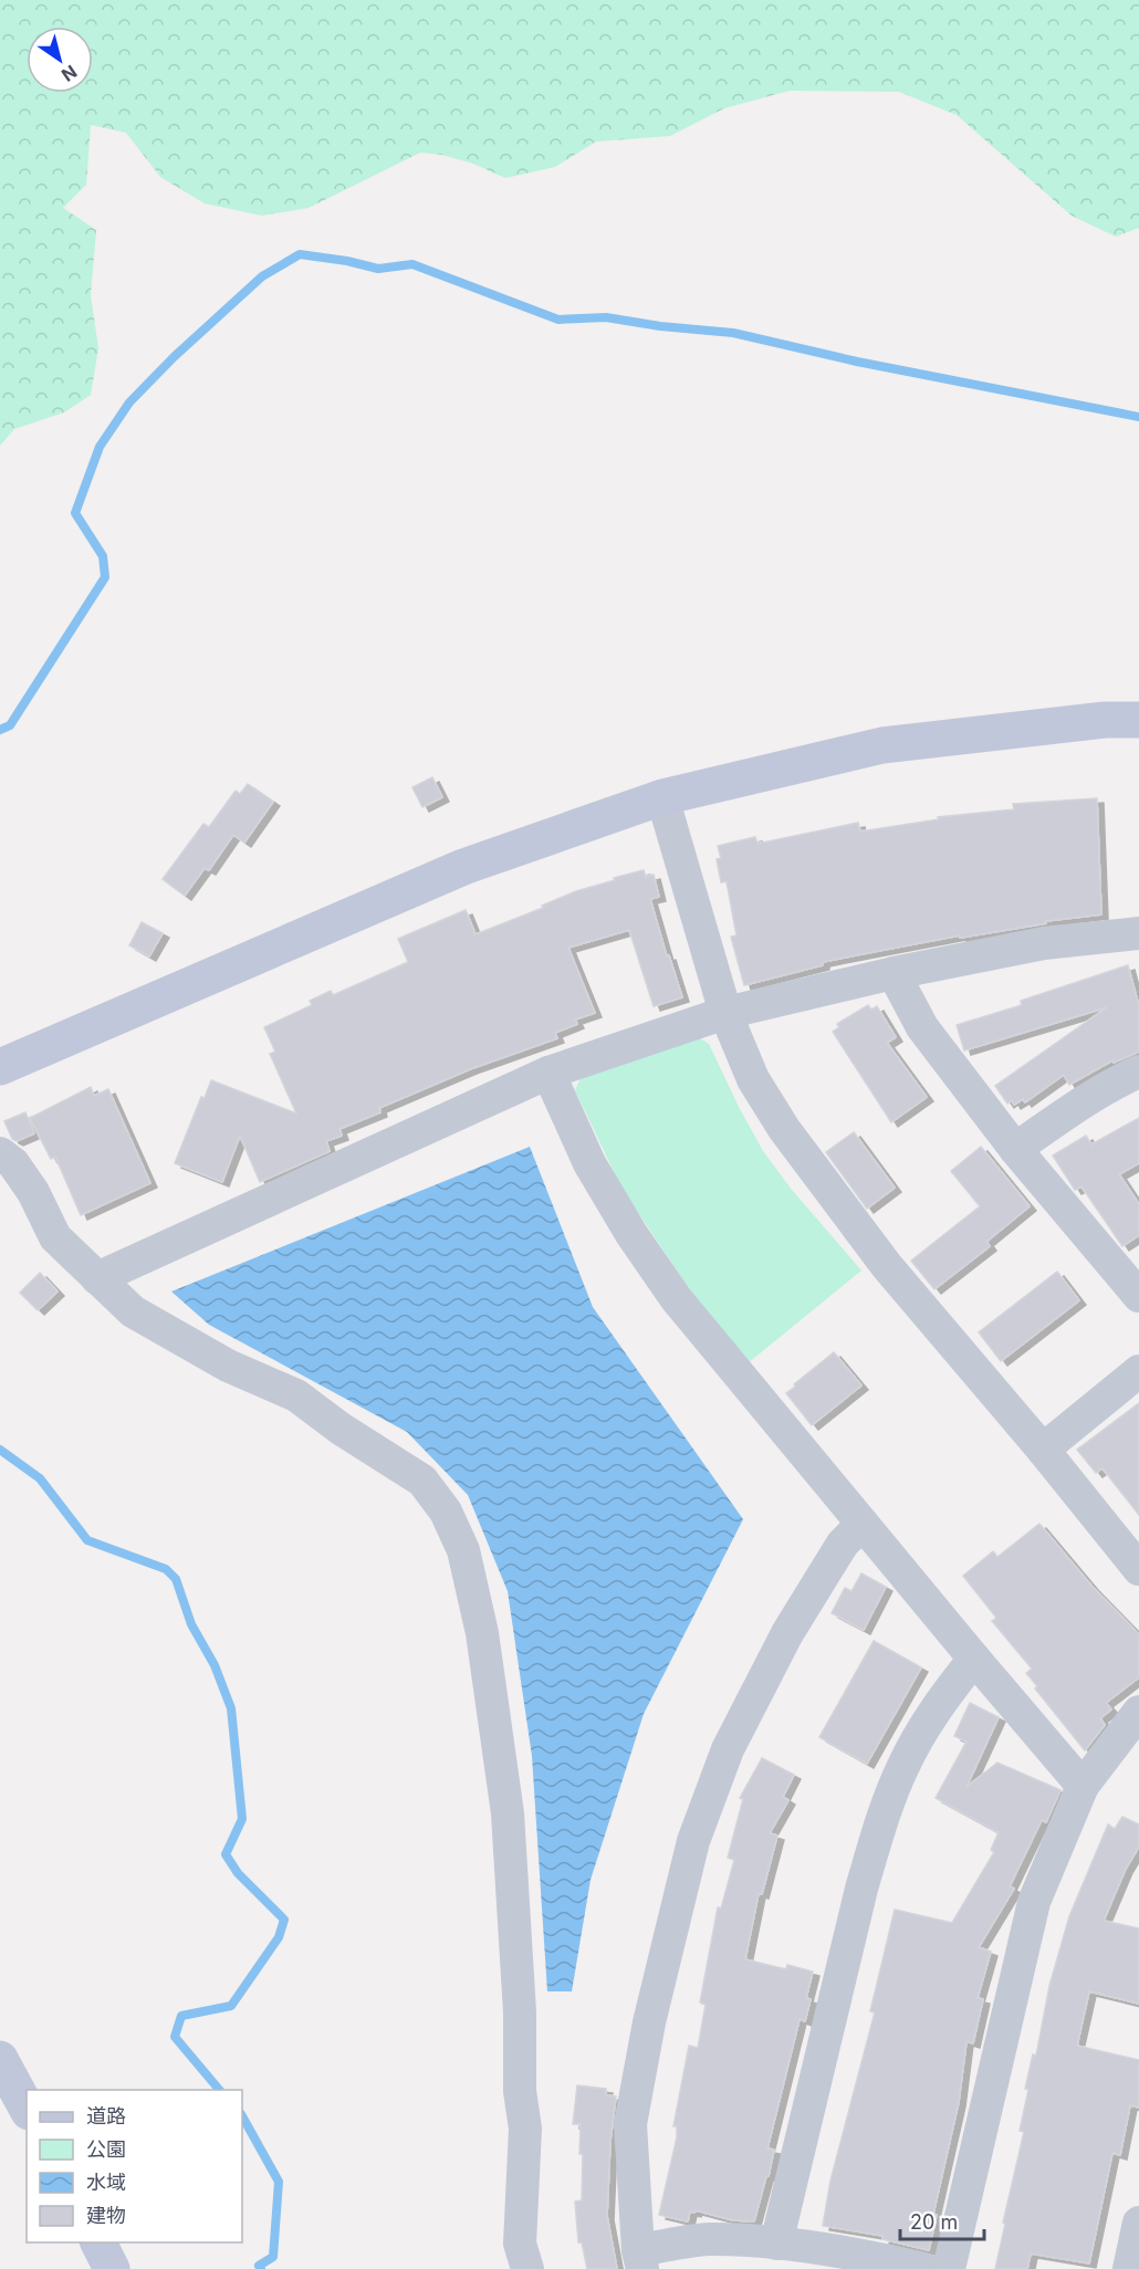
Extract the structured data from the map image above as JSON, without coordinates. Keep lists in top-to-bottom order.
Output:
{
  "legend": [
    "道路",
    "公園",
    "水域",
    "建物"
  ],
  "scale_bar": "20 m",
  "north": "bottom right"
}
